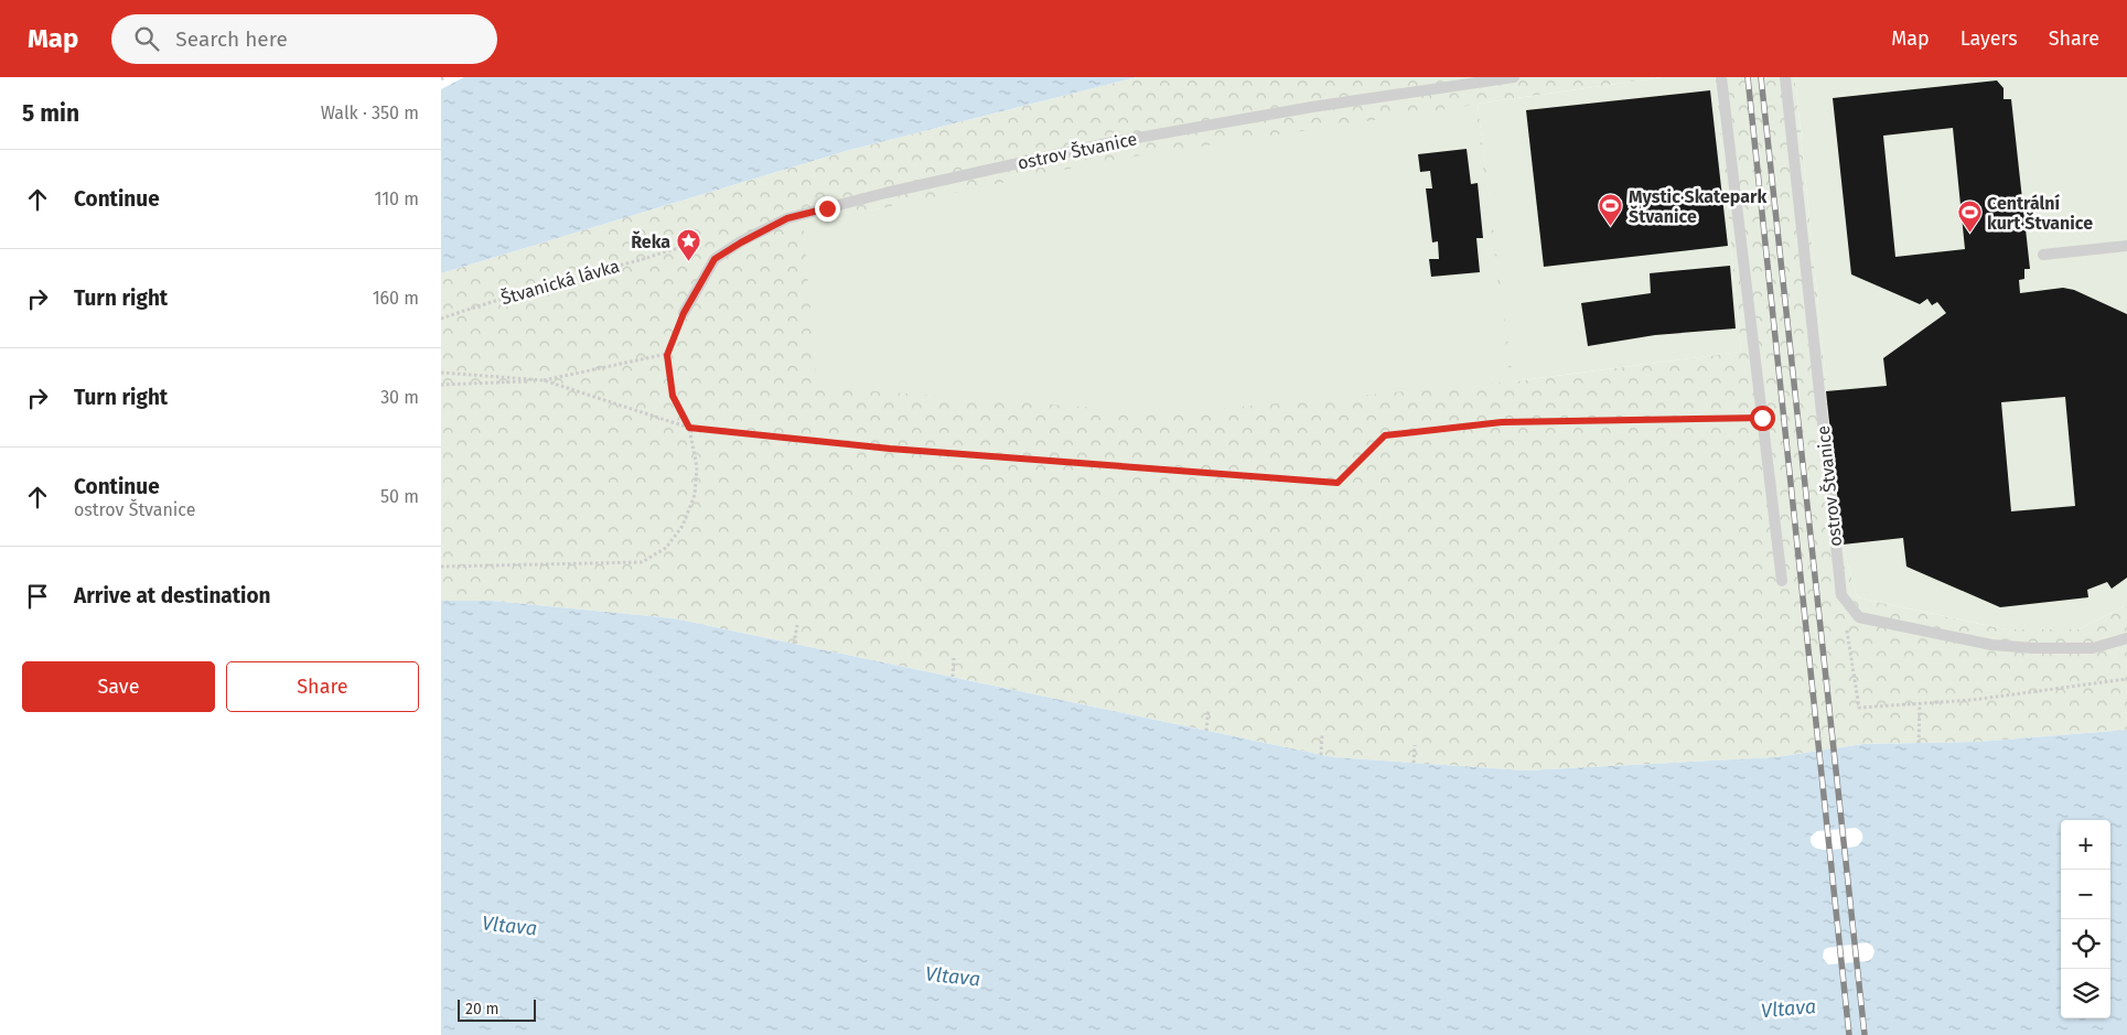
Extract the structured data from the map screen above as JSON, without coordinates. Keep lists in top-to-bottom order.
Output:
{
  "streets": {
    "lane": ["ostrov Štvanice"],
    "path": ["Štvanická lávka"]
  },
  "water": ["Vltava"],
  "places": {
    "sports": ["Mystic Skatepark Štvanice", "Centrální kurt Štvanice"],
    "place": ["Řeka"]
  },
  "scale_bar": "20 m",
  "page": {
    "header": "Map",
    "search": "Search here",
    "nav": ["Map", "Layers", "Share"],
    "heading": ["5 min", "Walk · 350 m"],
    "list": [
      ["Continue", "110 m"],
      ["Turn right", "160 m"],
      ["Turn right", "30 m"],
      ["Continue", "ostrov Štvanice", "50 m"],
      "Arrive at destination"
    ],
    "buttons": ["Save", "Share"],
    "map_buttons": ["+", "−"],
    "scale": "20 m"
  }
}
